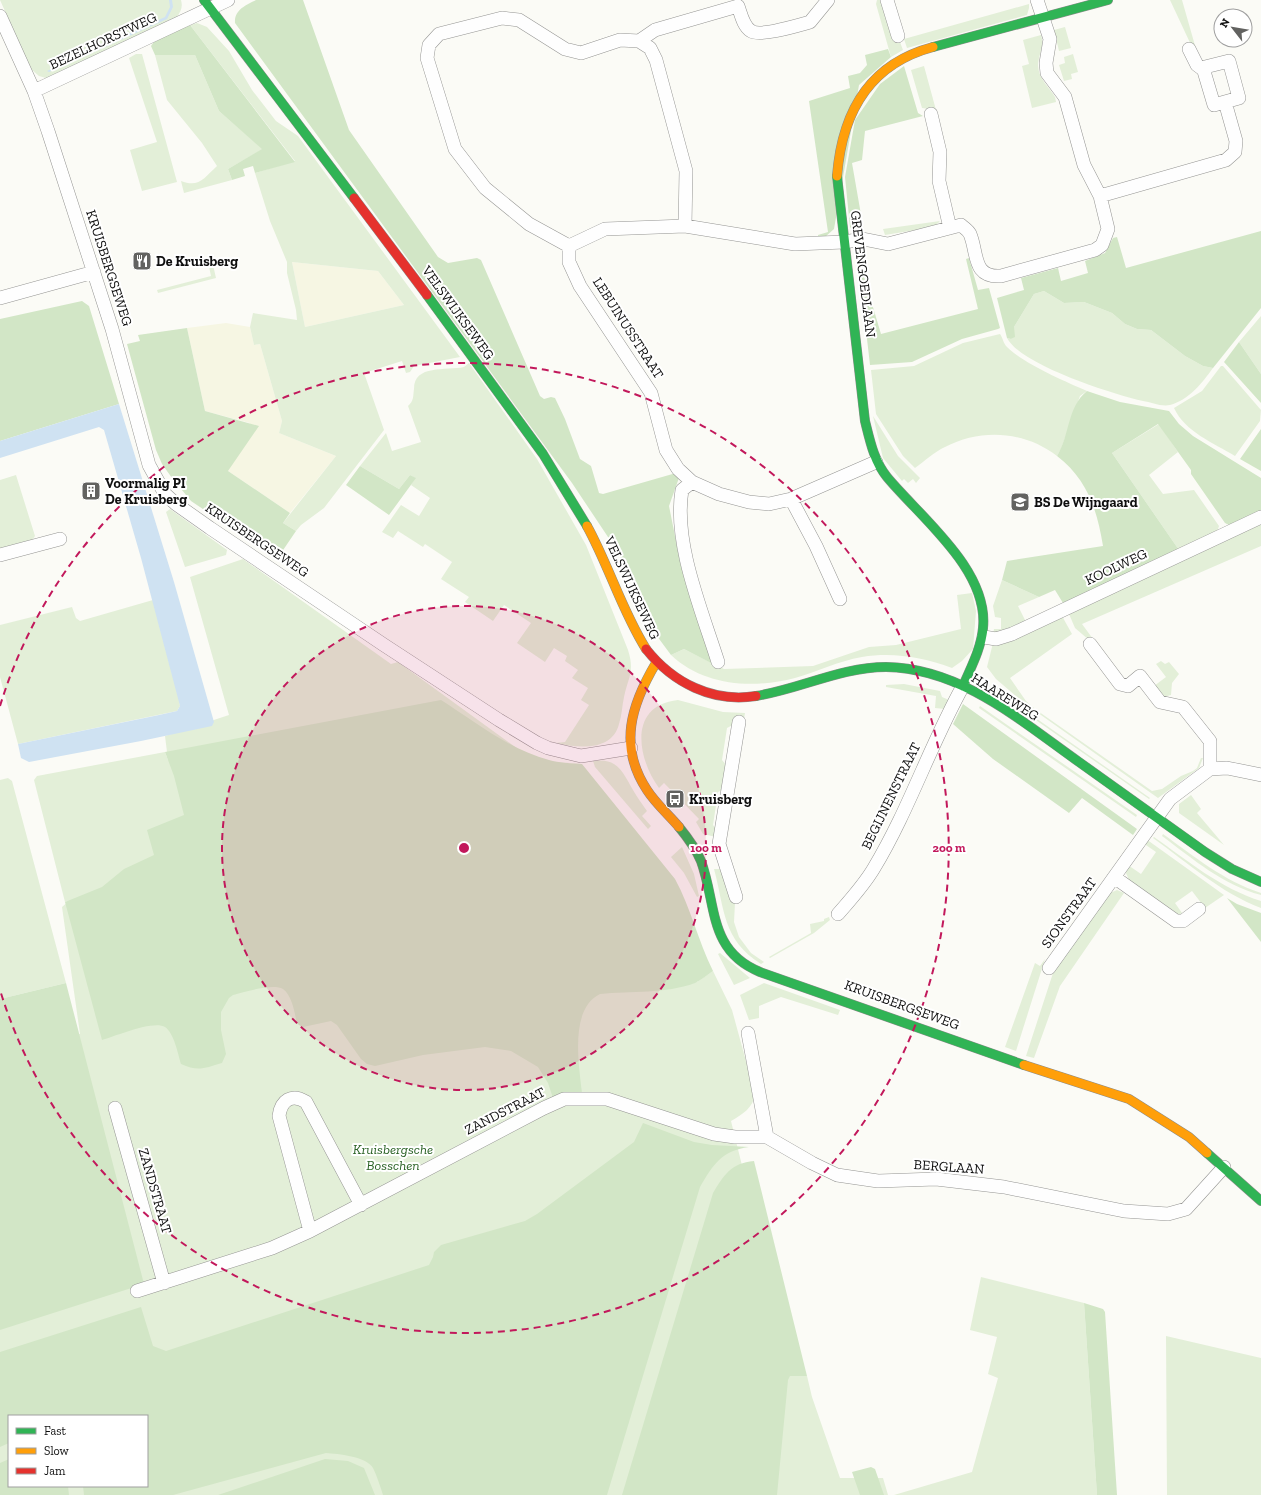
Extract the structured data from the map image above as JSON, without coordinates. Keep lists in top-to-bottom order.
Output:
{
  "streets": {
    "street": [
      "BEZELHORSTWEG",
      "KRUISBERGSEWEG",
      "GREVENGOEDLAAN",
      "VELSWIJKSEWEG",
      "LEBUINUSSTRAAT",
      "KOOLWEG",
      "HAAREWEG",
      "BEGIJNENSTRAAT",
      "SIONSTRAAT",
      "ZANDSTRAAT",
      "BERGLAAN"
    ]
  },
  "crossings": [
    ["BEZELHORSTWEG", "KRUISBERGSEWEG"],
    ["BEZELHORSTWEG", "VELSWIJKSEWEG"],
    ["KRUISBERGSEWEG", "VELSWIJKSEWEG"],
    ["KRUISBERGSEWEG", "HAAREWEG"],
    ["KRUISBERGSEWEG", "BERGLAAN"],
    ["GREVENGOEDLAAN", "LEBUINUSSTRAAT"],
    ["GREVENGOEDLAAN", "KOOLWEG"],
    ["GREVENGOEDLAAN", "HAAREWEG"],
    ["GREVENGOEDLAAN", "BEGIJNENSTRAAT"],
    ["VELSWIJKSEWEG", "HAAREWEG"],
    ["HAAREWEG", "BEGIJNENSTRAAT"],
    ["HAAREWEG", "SIONSTRAAT"],
    ["ZANDSTRAAT", "BERGLAAN"]
  ],
  "parks": ["Kruisbergsche Bosschen"],
  "places": {
    "restaurant": ["De Kruisberg"],
    "building": ["Voormalig PI De Kruisberg"],
    "school or university": ["BS De Wijngaard"],
    "bus stop": ["Kruisberg"]
  },
  "legend": ["Fast", "Slow", "Jam"],
  "north": "top left",
  "rings": ["100 m", "200 m"]
}
